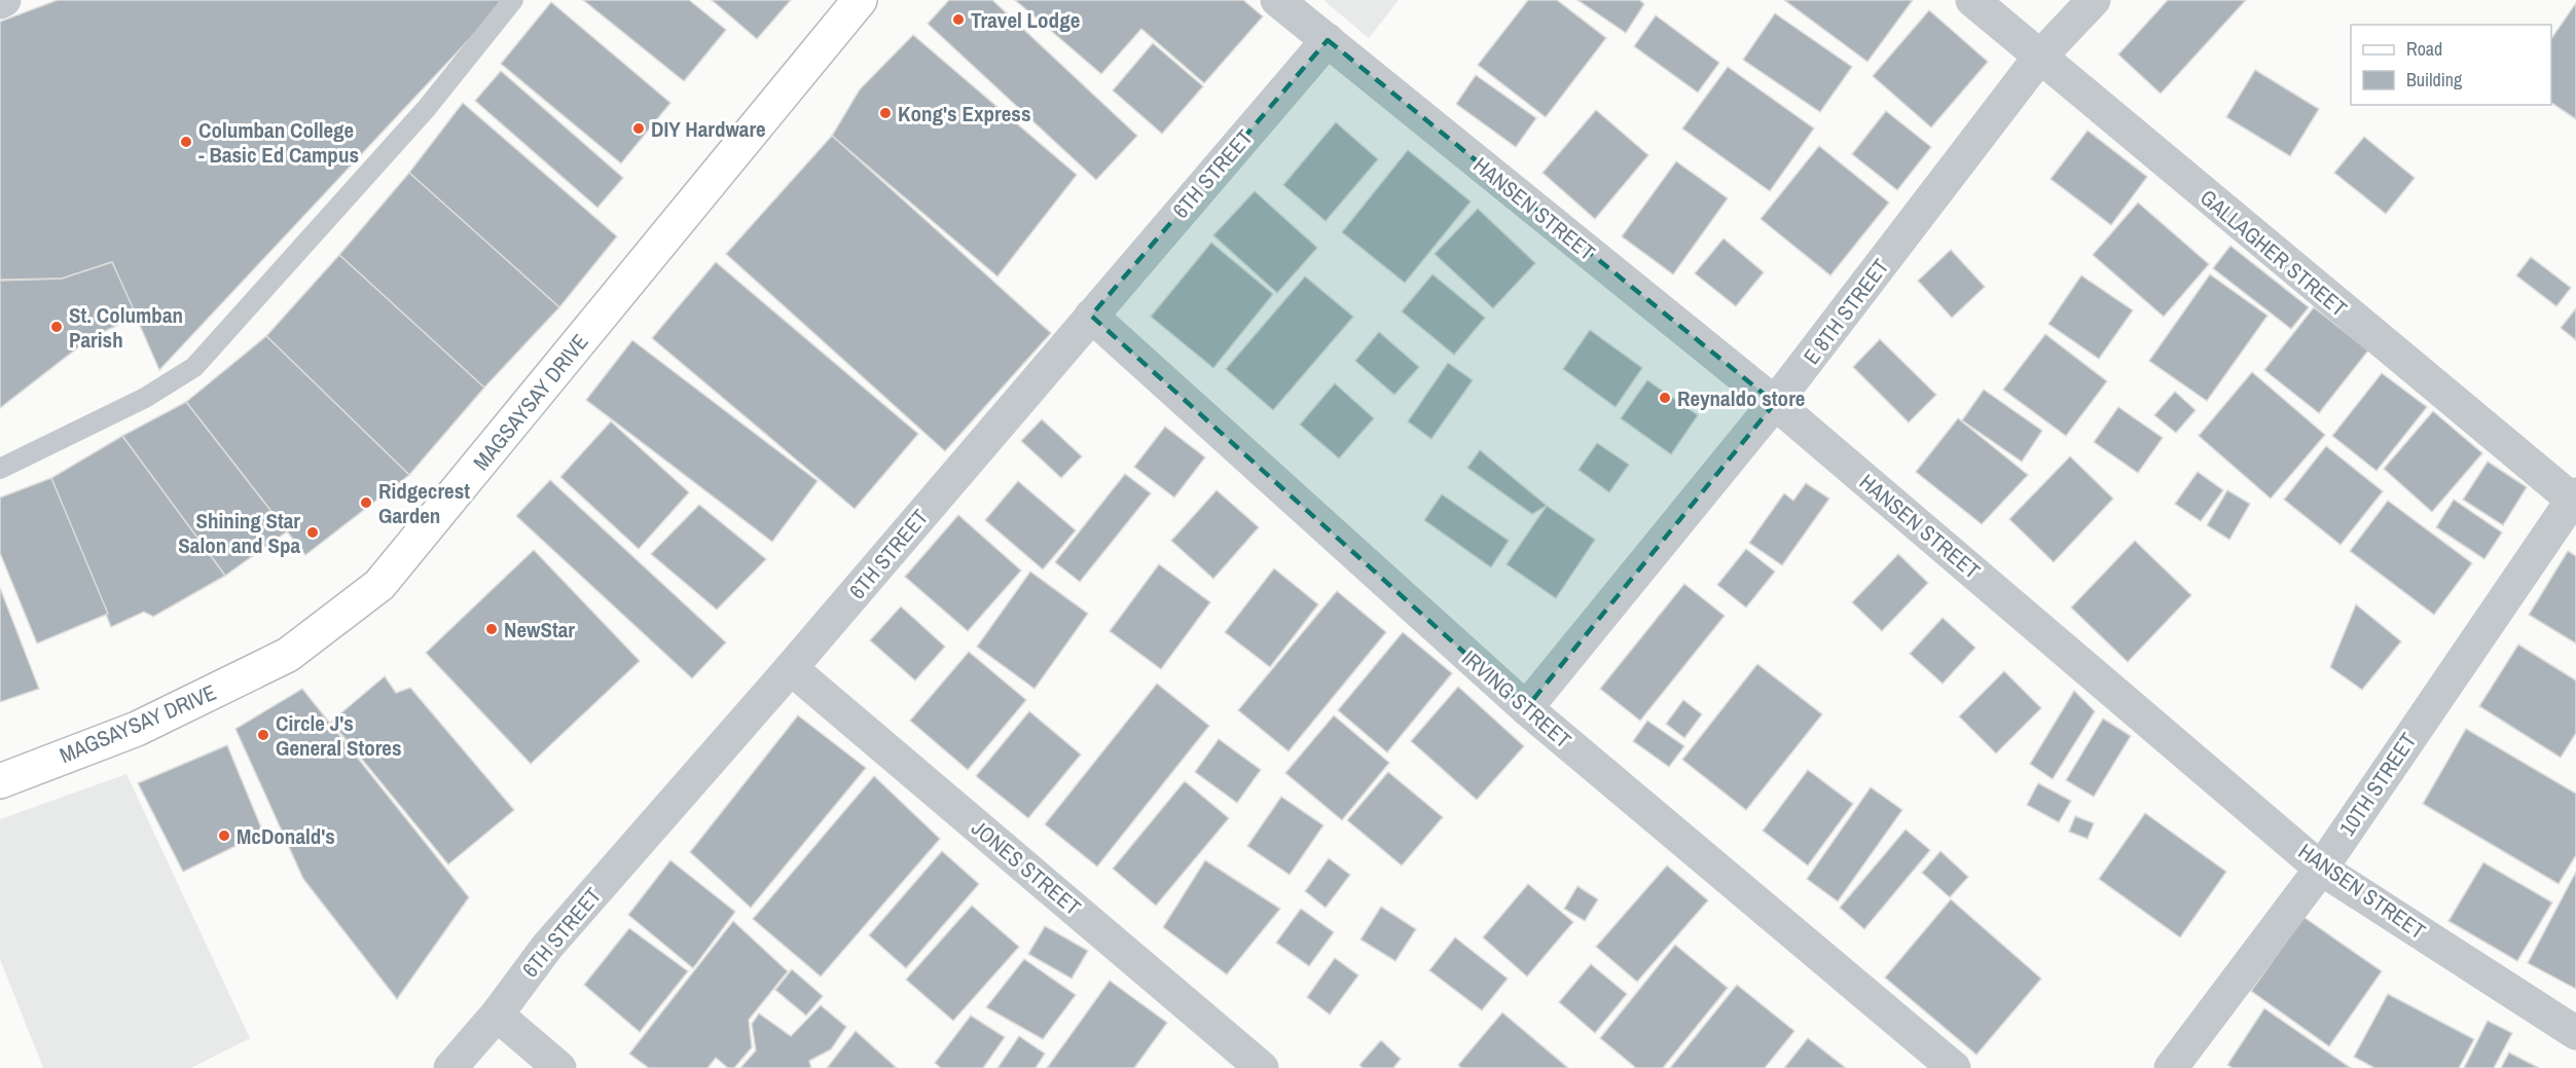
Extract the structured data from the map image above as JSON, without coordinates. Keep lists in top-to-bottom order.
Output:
{
  "streets": {
    "main road": ["MAGSAYSAY DRIVE"],
    "street": [
      "6TH STREET",
      "HANSEN STREET",
      "GALLAGHER STREET",
      "E 8TH STREET",
      "IRVING STREET",
      "10TH STREET",
      "JONES STREET"
    ]
  },
  "crossings": [
    ["6TH STREET", "HANSEN STREET"],
    ["6TH STREET", "IRVING STREET"],
    ["6TH STREET", "JONES STREET"],
    ["HANSEN STREET", "E 8TH STREET"],
    ["HANSEN STREET", "10TH STREET"],
    ["GALLAGHER STREET", "E 8TH STREET"],
    ["GALLAGHER STREET", "10TH STREET"],
    ["E 8TH STREET", "IRVING STREET"]
  ],
  "places": [
    "Travel Lodge",
    "Kong's Express",
    "DIY Hardware",
    "Columban College - Basic Ed Campus",
    "St. Columban Parish",
    "Reynaldo store",
    "Ridgecrest Garden",
    "Shining Star Salon and Spa",
    "NewStar",
    "Circle J's General Stores",
    "McDonald's"
  ],
  "legend": ["Road", "Building"]
}
